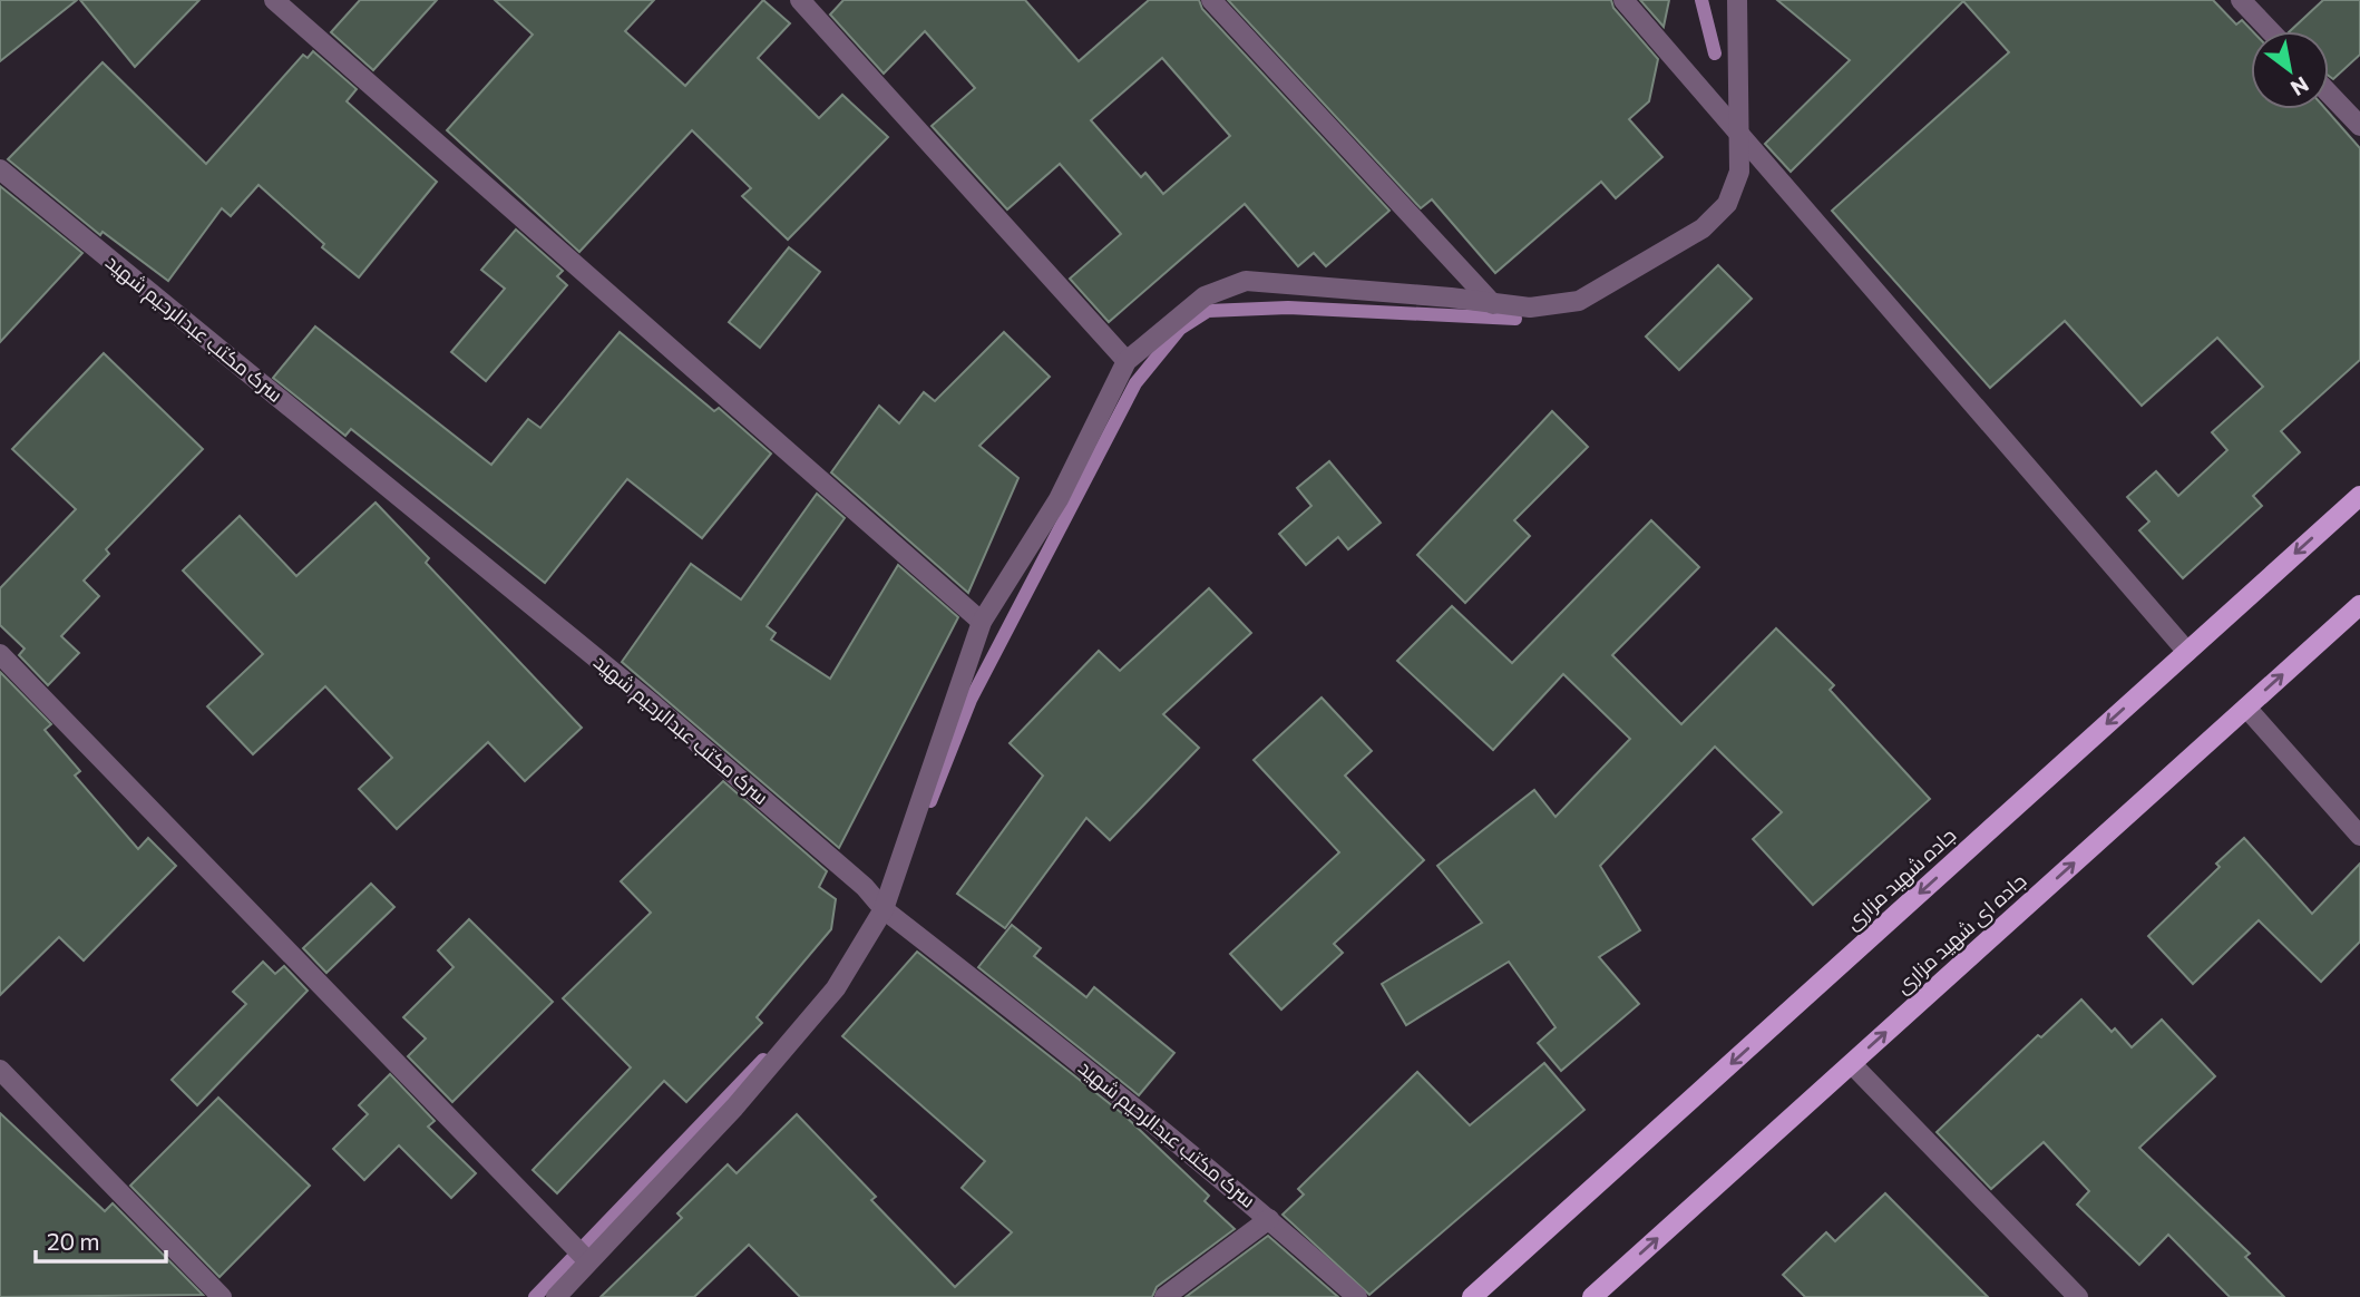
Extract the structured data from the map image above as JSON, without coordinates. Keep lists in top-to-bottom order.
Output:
{
  "streets": {
    "main road": ["جاده شهید مزاری", "جاده ای شهید مزاری"],
    "street": ["سرک مکتب عبدالرحیم شهید"]
  },
  "one_way": ["جاده شهید مزاری", "جاده ای شهید مزاری"],
  "scale_bar": "20 m",
  "north": "bottom right"
}
